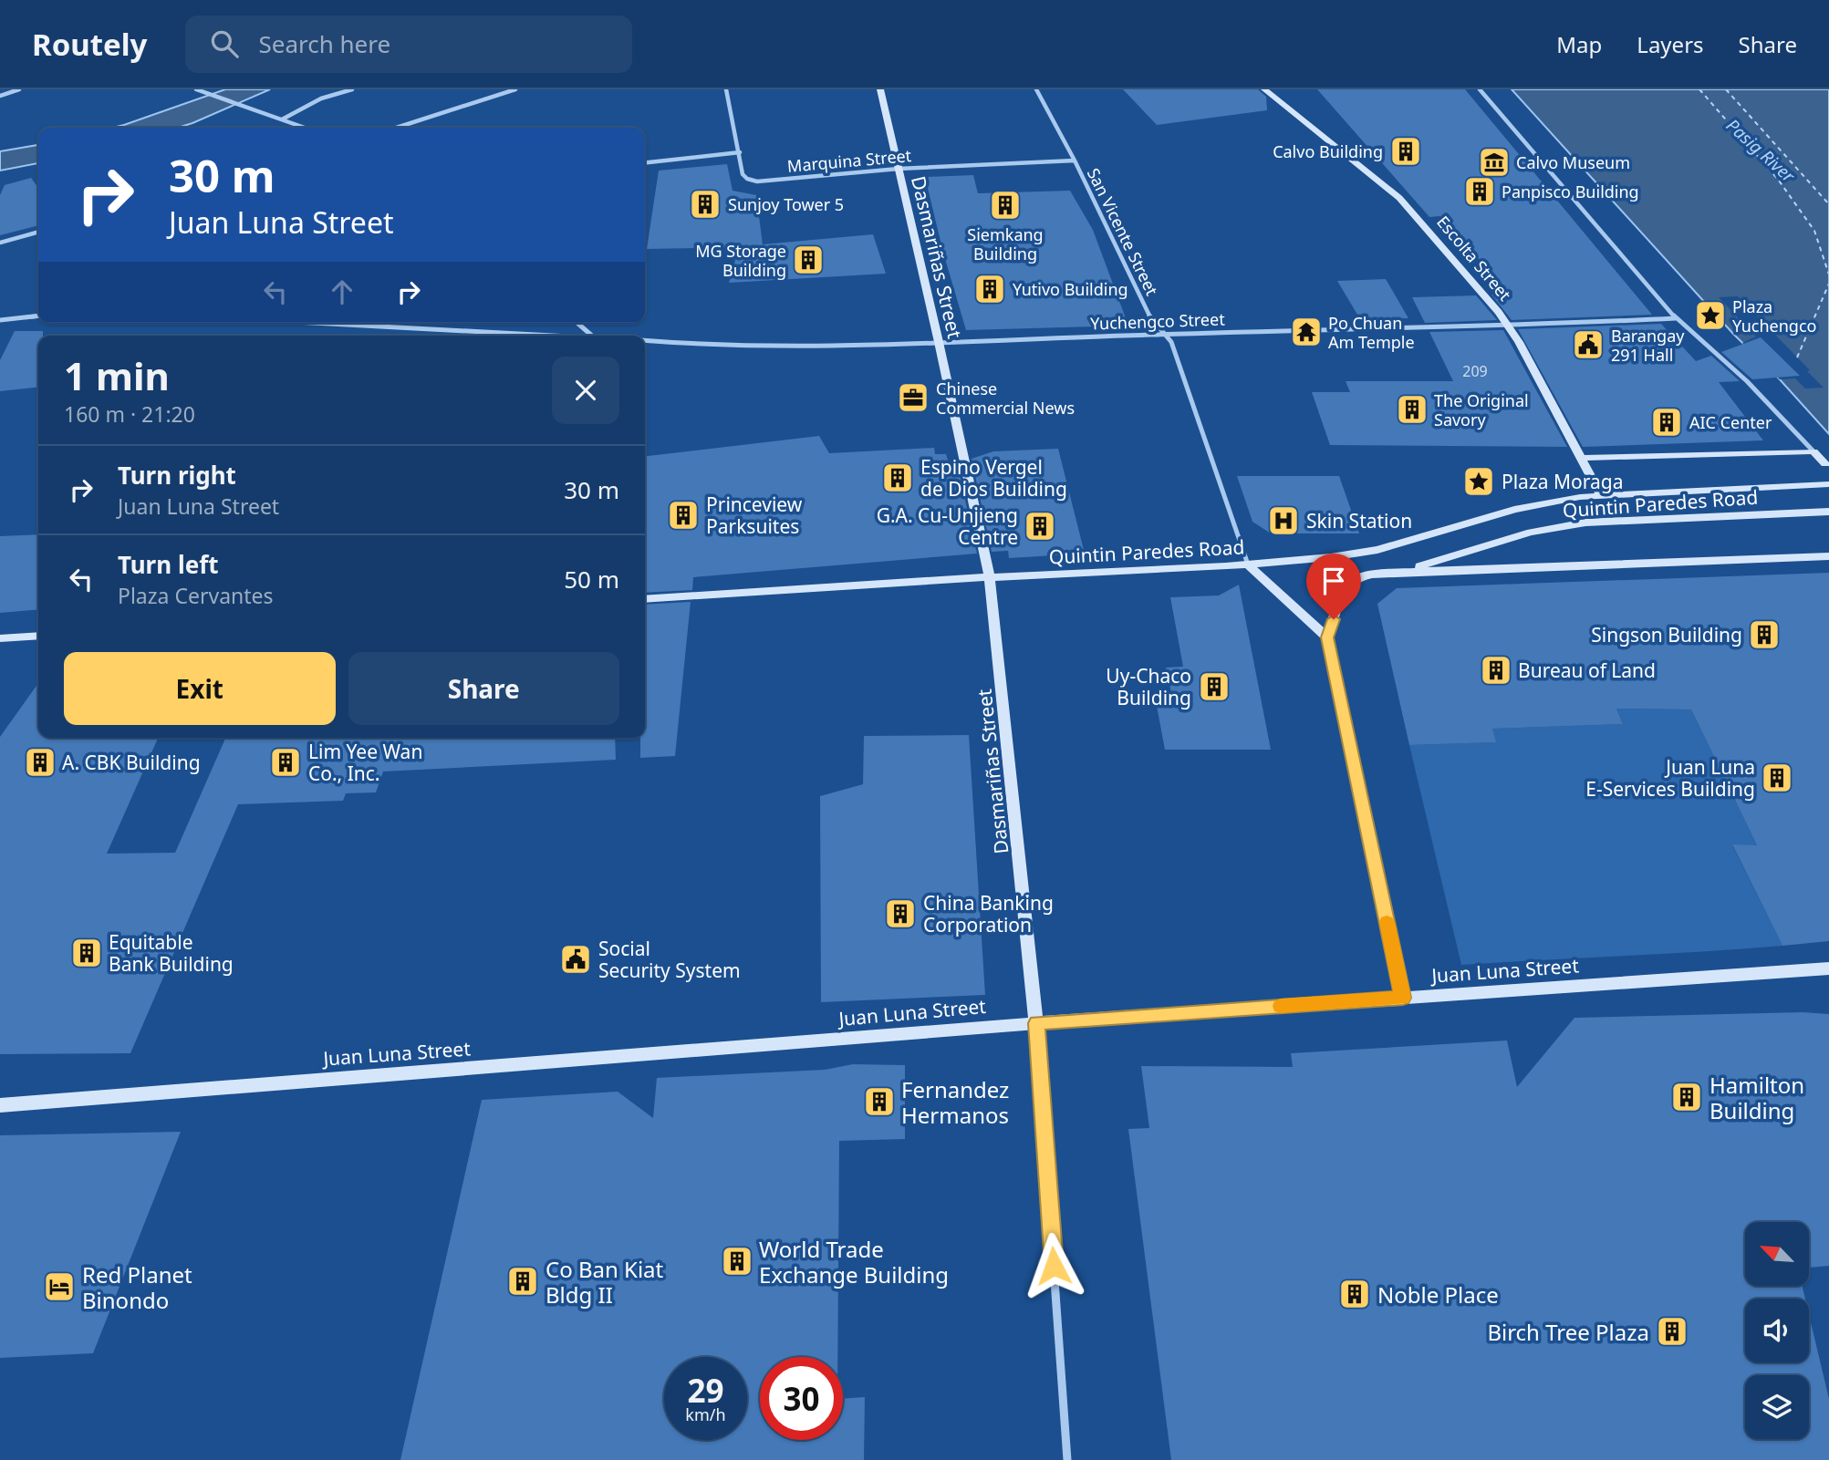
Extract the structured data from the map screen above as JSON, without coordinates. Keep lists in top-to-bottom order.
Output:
{
  "streets": {
    "street": [
      "Marquina Street",
      "San Vicente Street",
      "Dasmariñas Street",
      "Escolta Street",
      "Yuchengco Street",
      "Quintin Paredes Road",
      "Juan Luna Street"
    ]
  },
  "crossings": [
    ["Marquina Street", "San Vicente Street"],
    ["Marquina Street", "Dasmariñas Street"],
    ["San Vicente Street", "Yuchengco Street"],
    ["San Vicente Street", "Quintin Paredes Road"],
    ["Dasmariñas Street", "Yuchengco Street"],
    ["Dasmariñas Street", "Quintin Paredes Road"],
    ["Dasmariñas Street", "Juan Luna Street"],
    ["Escolta Street", "Yuchengco Street"],
    ["Escolta Street", "Quintin Paredes Road"]
  ],
  "water": ["Pasig River"],
  "places": {
    "building": [
      "Calvo Building",
      "Panpisco Building",
      "Sunjoy Tower 5",
      "Siemkang Building",
      "MG Storage Building",
      "Yutivo Building",
      "The Original Savory",
      "AIC Center",
      "Espino Vergel de Dios Building",
      "Princeview Parksuites",
      "G.A. Cu-Unjieng Centre",
      "Singson Building",
      "Bureau of Land",
      "Uy-Chaco Building",
      "A. CBK Building",
      "Lim Yee Wan Co., Inc.",
      "Juan Luna E-Services Building",
      "China Banking Corporation",
      "Equitable Bank Building",
      "Hamilton Building",
      "Fernandez Hermanos",
      "World Trade Exchange Building",
      "Co Ban Kiat Bldg II",
      "Noble Place",
      "Birch Tree Plaza"
    ],
    "museum": ["Calvo Museum"],
    "place": ["Plaza Yuchengco", "Plaza Moraga"],
    "temple": ["Po Chuan Am Temple"],
    "public building": ["Barangay 291 Hall", "Social Security System"],
    "office": ["Chinese Commercial News"],
    "hospital": ["Skin Station"],
    "hotel": ["Red Planet Binondo"]
  },
  "house_numbers": ["209"],
  "north": "top left",
  "page": {
    "header": "Routely",
    "search": "Search here",
    "nav": ["Map", "Layers", "Share"],
    "turn": ["30 m", "Juan Luna Street"],
    "heading": ["1 min", "160 m · 21:20"],
    "list": [
      {
        "name": "Turn right",
        "note": "Juan Luna Street",
        "value": "30 m"
      },
      {
        "name": "Turn left",
        "note": "Plaza Cervantes",
        "value": "50 m"
      }
    ],
    "buttons": ["Exit", "Share"],
    "speed": "29 km/h",
    "limit": "30"
  }
}
